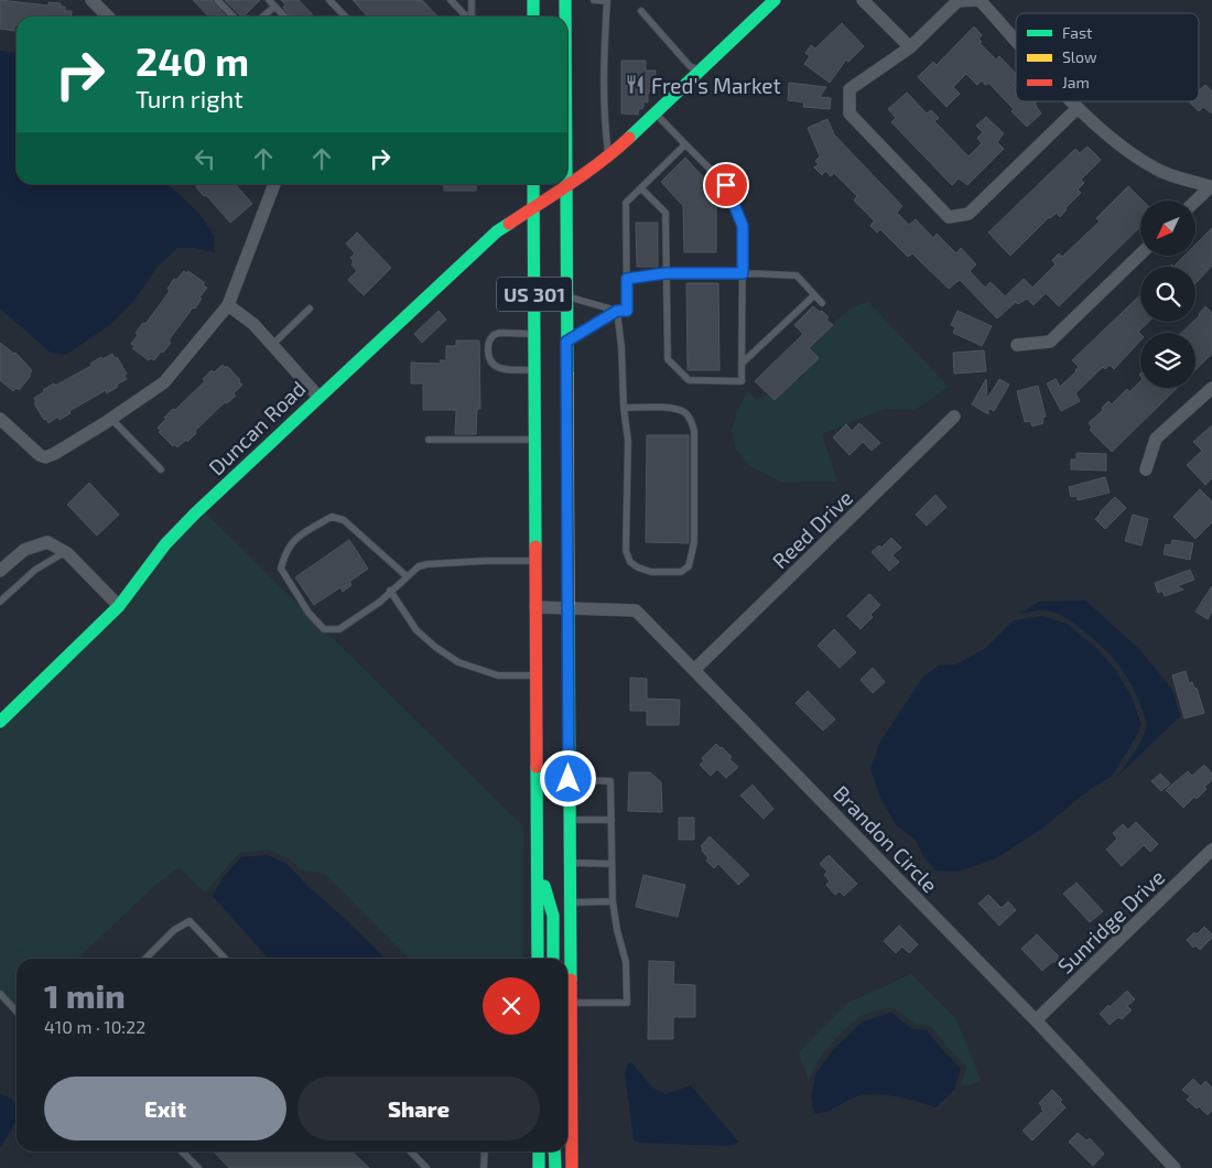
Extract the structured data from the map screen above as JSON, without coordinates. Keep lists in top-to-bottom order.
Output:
{
  "streets": {
    "main road": ["US 301", "Duncan Road"],
    "street": ["Reed Drive", "Brandon Circle", "Sunridge Drive"]
  },
  "crossings": [
    ["US 301", "Duncan Road"],
    ["US 301", "Brandon Circle"],
    ["Reed Drive", "Brandon Circle"],
    ["Brandon Circle", "Sunridge Drive"]
  ],
  "places": {
    "restaurant": ["Fred's Market"]
  },
  "legend": ["Fast", "Slow", "Jam"],
  "north": "bottom left",
  "page": {
    "turn": ["240 m", "Turn right"],
    "heading": ["1 min", "410 m · 10:22"],
    "buttons": ["Exit", "Share"]
  }
}
